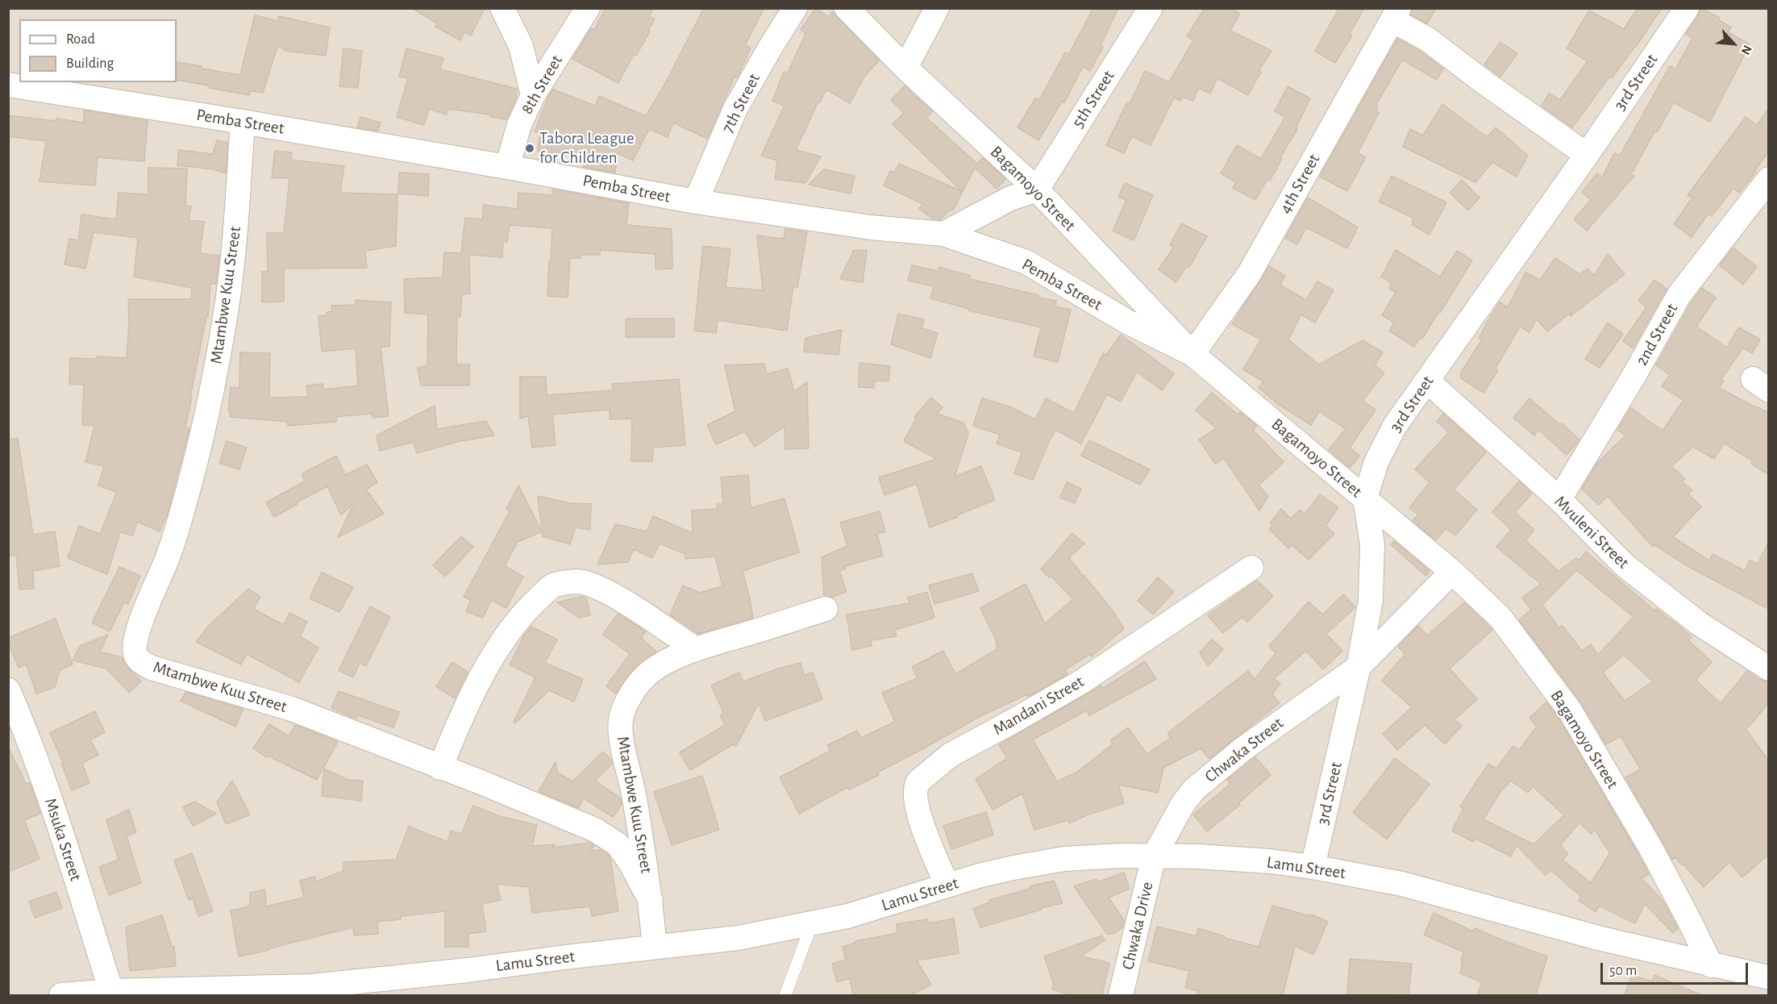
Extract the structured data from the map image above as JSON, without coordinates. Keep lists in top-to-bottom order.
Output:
{
  "streets": {
    "street": [
      "3rd Street",
      "8th Street",
      "5th Street",
      "7th Street",
      "Pemba Street",
      "4th Street",
      "Bagamoyo Street",
      "Mtambwe Kuu Street",
      "2nd Street",
      "Mvuleni Street",
      "Mandani Street",
      "Chwaka Street",
      "Msuka Street",
      "Lamu Street",
      "Chwaka Drive"
    ]
  },
  "crossings": [
    ["3rd Street", "Bagamoyo Street"],
    ["3rd Street", "Mvuleni Street"],
    ["3rd Street", "Chwaka Street"],
    ["3rd Street", "Lamu Street"],
    ["8th Street", "Pemba Street"],
    ["5th Street", "Bagamoyo Street"],
    ["7th Street", "Pemba Street"],
    ["Pemba Street", "4th Street"],
    ["Pemba Street", "Bagamoyo Street"],
    ["Pemba Street", "Mtambwe Kuu Street"],
    ["4th Street", "Bagamoyo Street"],
    ["Bagamoyo Street", "Chwaka Street"],
    ["Bagamoyo Street", "Lamu Street"],
    ["Mtambwe Kuu Street", "Lamu Street"],
    ["2nd Street", "Mvuleni Street"],
    ["Mandani Street", "Lamu Street"],
    ["Chwaka Street", "Lamu Street"],
    ["Chwaka Street", "Chwaka Drive"],
    ["Msuka Street", "Lamu Street"],
    ["Lamu Street", "Chwaka Drive"]
  ],
  "places": ["Tabora League for Children"],
  "legend": ["Road", "Building"],
  "scale_bar": "50 m",
  "north": "bottom right"
}
